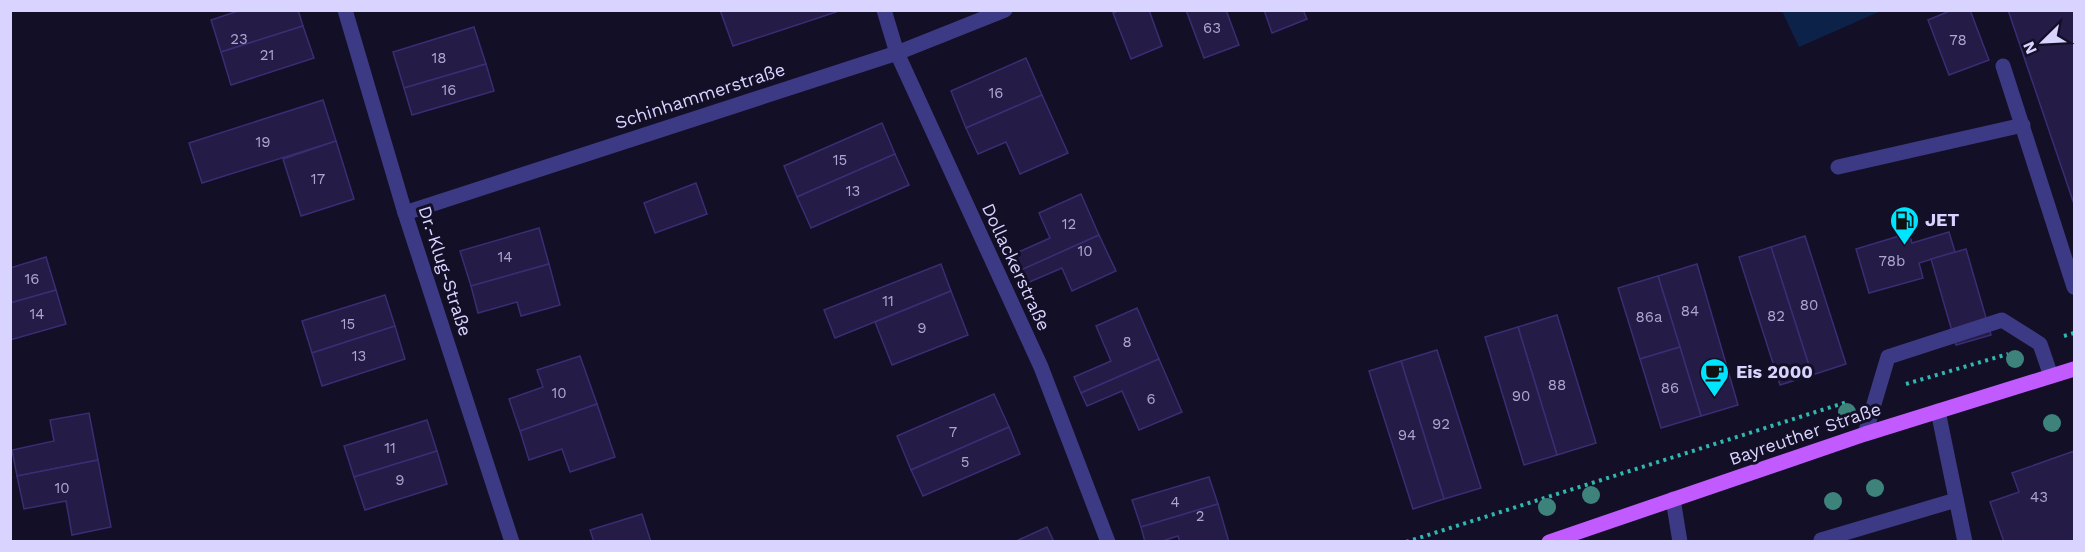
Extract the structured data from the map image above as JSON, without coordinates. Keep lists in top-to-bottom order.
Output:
{
  "streets": {
    "main road": ["Bayreuther Straße"],
    "street": ["Schinhammerstraße", "Dollackerstraße", "Dr.-Klug-Straße"]
  },
  "crossings": [
    ["Schinhammerstraße", "Dollackerstraße"],
    ["Schinhammerstraße", "Dr.-Klug-Straße"]
  ],
  "places": {
    "fuel station": ["JET"],
    "cafe": ["Eis 2000"]
  },
  "house_numbers": [
    "63",
    "23",
    "78",
    "21",
    "18",
    "16",
    "16",
    "19",
    "15",
    "17",
    "13",
    "12",
    "10",
    "14",
    "78b",
    "16",
    "11",
    "80",
    "84",
    "14",
    "82",
    "86a",
    "15",
    "9",
    "8",
    "13",
    "88",
    "86",
    "10",
    "90",
    "6",
    "92",
    "7",
    "94",
    "11",
    "5",
    "9",
    "10",
    "43",
    "4",
    "2"
  ],
  "north": "bottom left"
}
